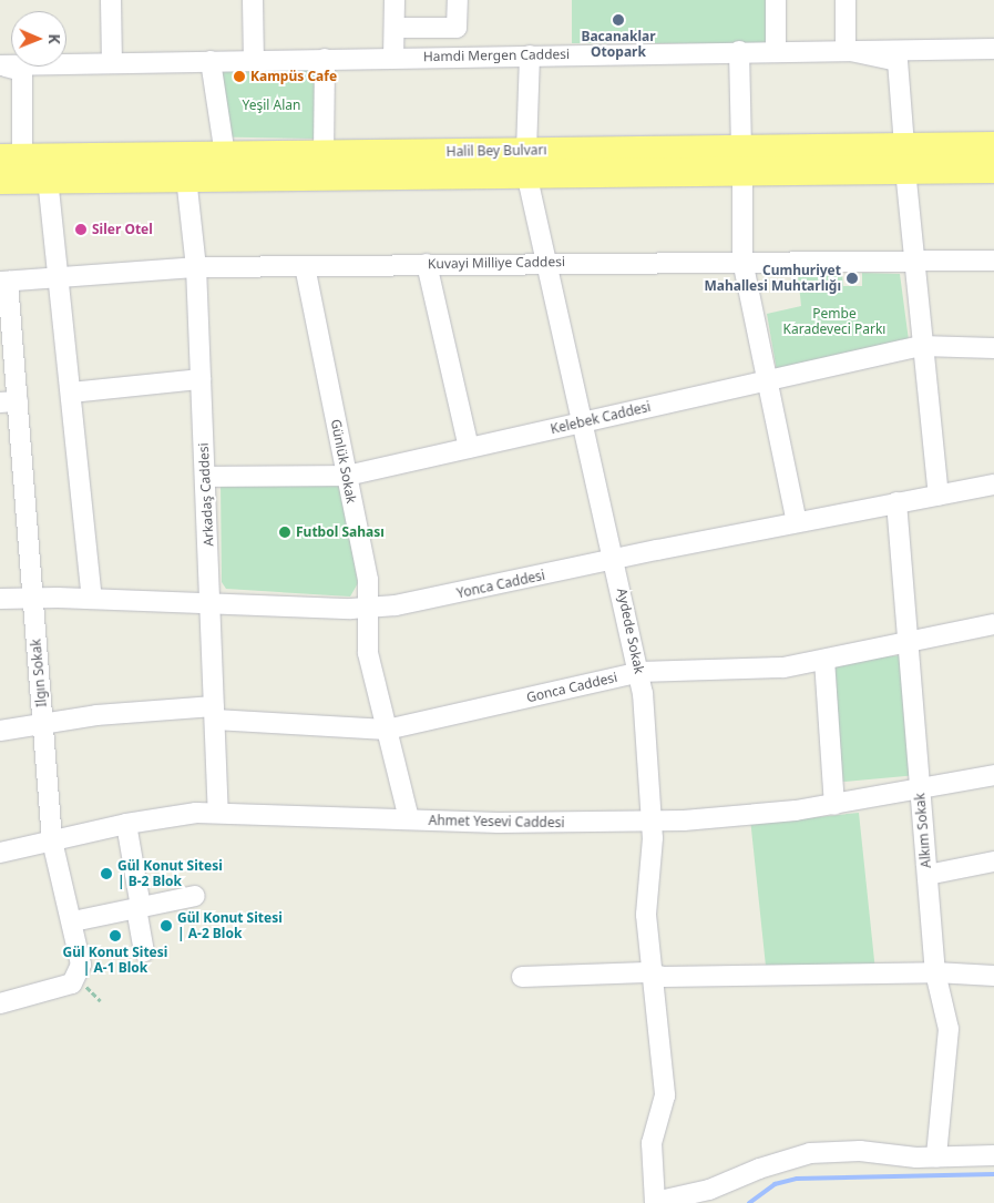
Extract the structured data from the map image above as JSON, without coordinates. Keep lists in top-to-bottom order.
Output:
{
  "streets": {
    "highway": ["Halil Bey Bulvarı"],
    "street": [
      "Hamdi Mergen Caddesi",
      "Kuvayi Milliye Caddesi",
      "Kelebek Caddesi",
      "Günlük Sokak",
      "Arkadaş Caddesi",
      "Yonca Caddesi",
      "Aydede Sokak",
      "Ilgın Sokak",
      "Gonca Caddesi",
      "Ahmet Yesevi Caddesi",
      "Alkım Sokak"
    ]
  },
  "crossings": [
    ["Hamdi Mergen Caddesi", "Aydede Sokak"],
    ["Halil Bey Bulvarı", "Arkadaş Caddesi"],
    ["Halil Bey Bulvarı", "Aydede Sokak"],
    ["Kuvayi Milliye Caddesi", "Günlük Sokak"],
    ["Kuvayi Milliye Caddesi", "Arkadaş Caddesi"],
    ["Kuvayi Milliye Caddesi", "Aydede Sokak"],
    ["Kuvayi Milliye Caddesi", "Ilgın Sokak"],
    ["Kelebek Caddesi", "Günlük Sokak"],
    ["Kelebek Caddesi", "Arkadaş Caddesi"],
    ["Kelebek Caddesi", "Aydede Sokak"],
    ["Günlük Sokak", "Yonca Caddesi"],
    ["Günlük Sokak", "Gonca Caddesi"],
    ["Günlük Sokak", "Ahmet Yesevi Caddesi"],
    ["Arkadaş Caddesi", "Yonca Caddesi"],
    ["Arkadaş Caddesi", "Gonca Caddesi"],
    ["Arkadaş Caddesi", "Ahmet Yesevi Caddesi"],
    ["Yonca Caddesi", "Aydede Sokak"],
    ["Yonca Caddesi", "Ilgın Sokak"],
    ["Yonca Caddesi", "Alkım Sokak"],
    ["Aydede Sokak", "Gonca Caddesi"],
    ["Aydede Sokak", "Ahmet Yesevi Caddesi"],
    ["Aydede Sokak", "Alkım Sokak"],
    ["Ilgın Sokak", "Gonca Caddesi"],
    ["Ilgın Sokak", "Ahmet Yesevi Caddesi"],
    ["Gonca Caddesi", "Alkım Sokak"],
    ["Ahmet Yesevi Caddesi", "Alkım Sokak"]
  ],
  "parks": ["Yeşil Alan", "Pembe Karadeveci Parkı"],
  "places": [
    "Bacanaklar Otopark",
    "Kampüs Cafe",
    "Siler Otel",
    "Cumhuriyet Mahallesi Muhtarlığı",
    "Futbol Sahası",
    "Gül Konut Sitesi | B-2 Blok",
    "Gül Konut Sitesi | A-2 Blok",
    "Gül Konut Sitesi | A-1 Blok"
  ],
  "north": "right"
}
